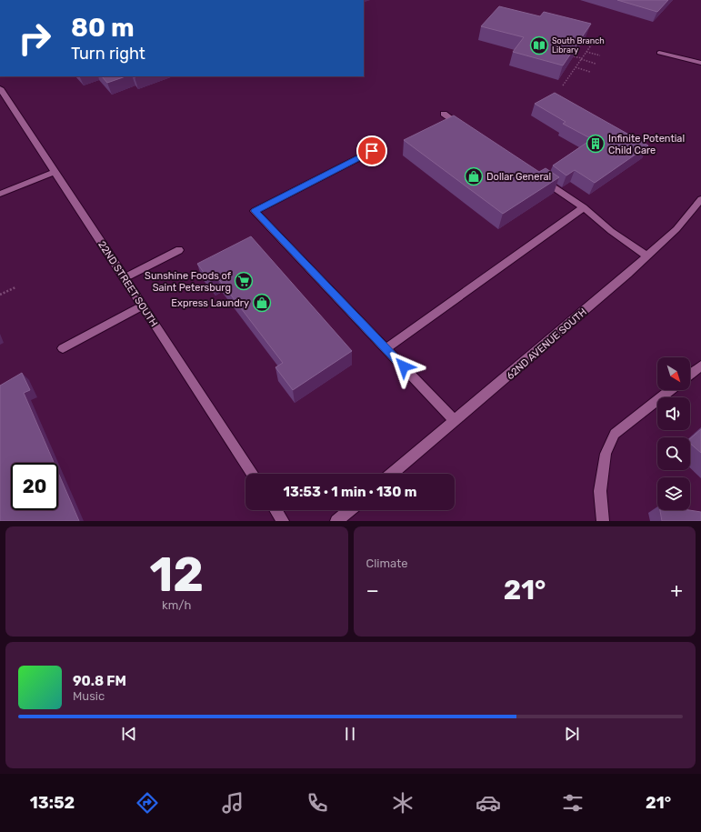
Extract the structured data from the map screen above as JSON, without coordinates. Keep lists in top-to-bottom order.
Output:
{
  "streets": {
    "street": ["22ND STREET SOUTH", "62ND AVENUE SOUTH"]
  },
  "places": {
    "library": ["South Branch Library"],
    "building": ["Infinite Potential Child Care"],
    "shop": ["Dollar General", "Express Laundry"],
    "supermarket": ["Sunshine Foods of Saint Petersburg"]
  },
  "north": "bottom right",
  "page": {
    "turn": ["80 m", "Turn right"],
    "limit": "20",
    "trip": "13:53 · 1 min · 130 m",
    "tile": [
      ["12", "km/h"],
      "Climate"
    ],
    "heat": ["−", "21°", "+"],
    "song": ["90.8 FM", "Music"],
    "tabs": ["13:52", "21°"]
  }
}
